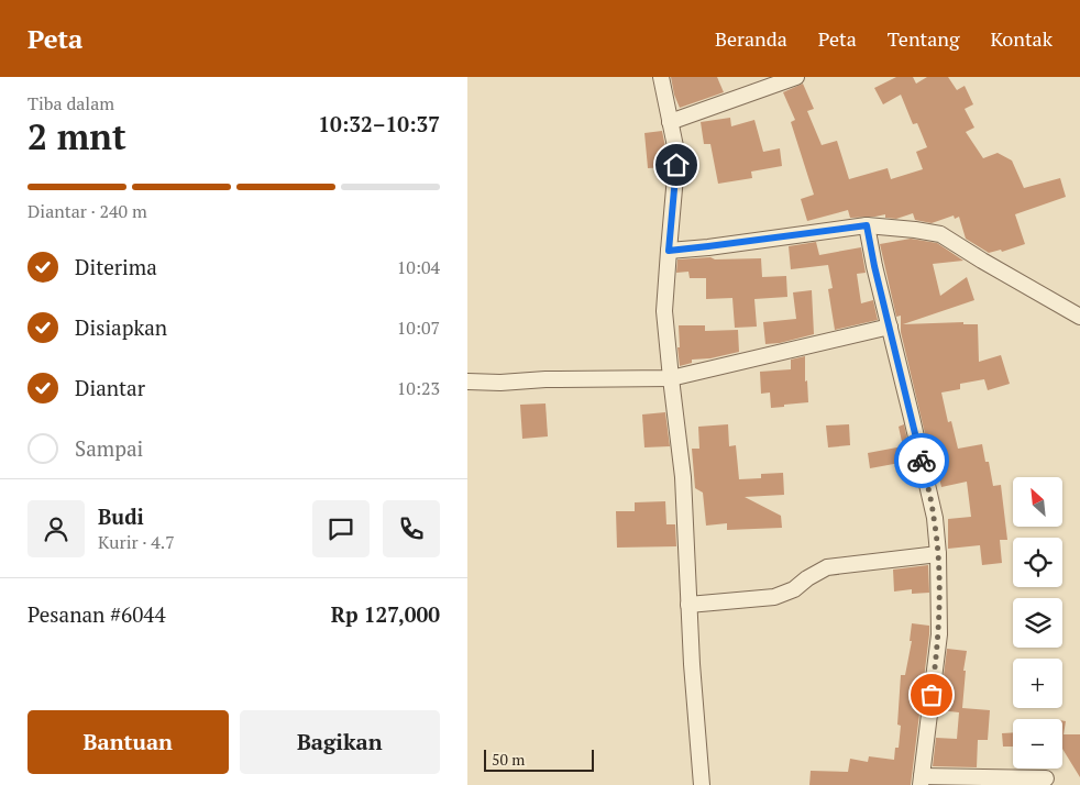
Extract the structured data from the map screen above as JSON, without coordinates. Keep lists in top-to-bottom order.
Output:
{
  "scale_bar": "50 m",
  "north": "top left",
  "page": {
    "header": "Peta",
    "nav": [
      "Beranda",
      "Peta",
      "Tentang",
      "Kontak"
    ],
    "heading": ["2 mnt", "Tiba dalam", "10:32–10:37"],
    "panel": [
      "Budi",
      "Kurir · 4.7",
      "Pesanan #6044",
      "Rp 127,000"
    ],
    "bar": "Diantar · 240 m",
    "list": [
      ["Diterima", "10:04"],
      ["Disiapkan", "10:07"],
      ["Diantar", "10:23"],
      "Sampai"
    ],
    "map_buttons": ["+", "−"],
    "buttons": ["Bantuan", "Bagikan"],
    "scale": "50 m"
  }
}
